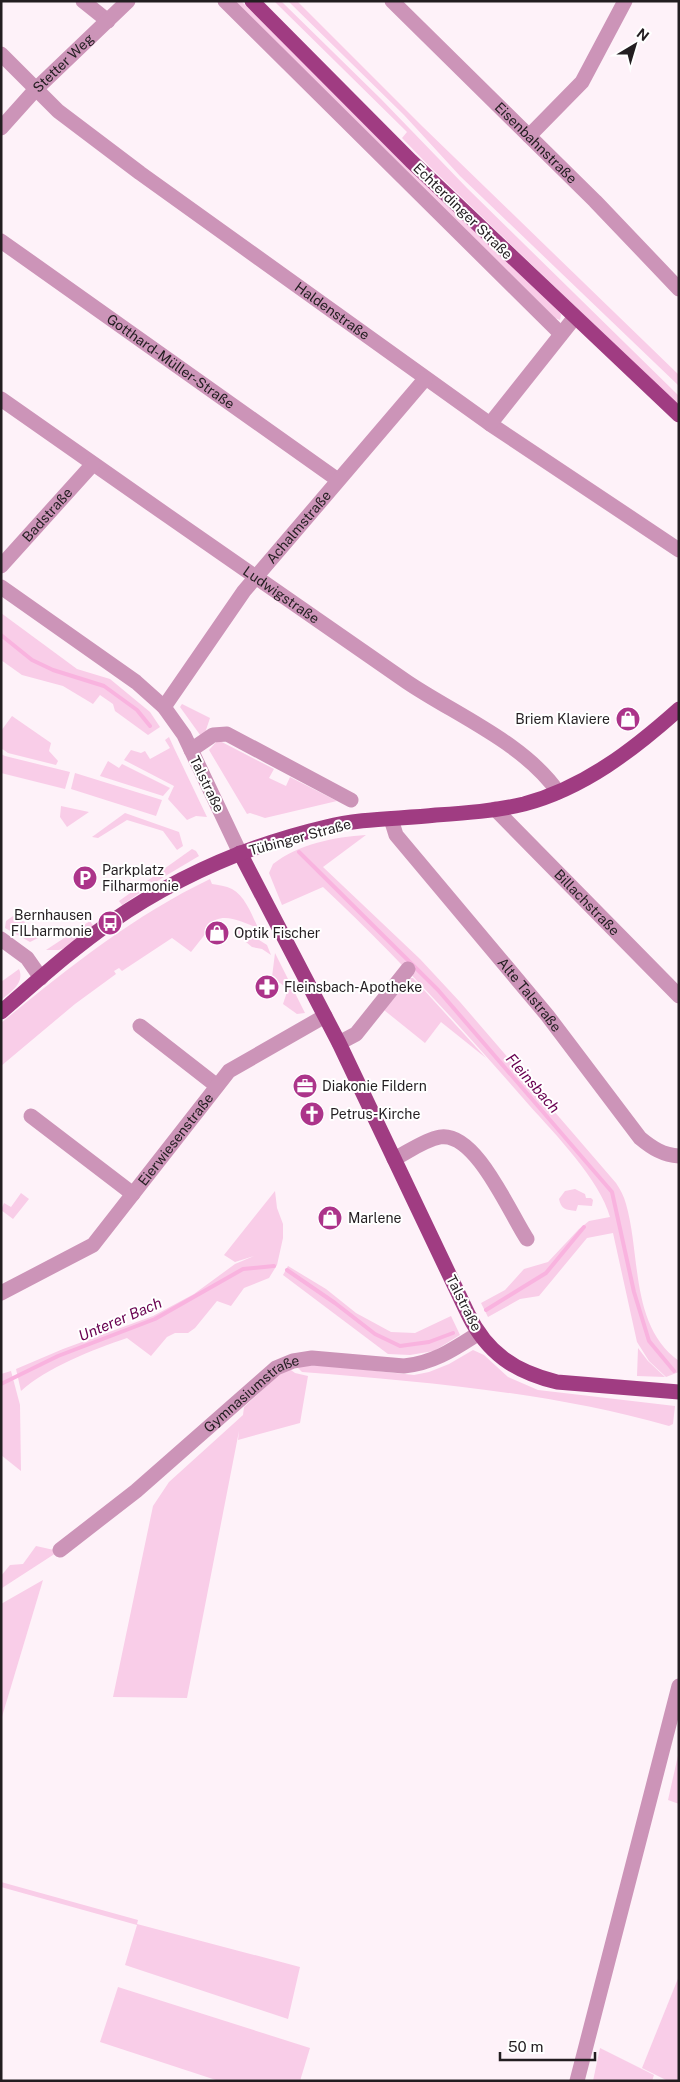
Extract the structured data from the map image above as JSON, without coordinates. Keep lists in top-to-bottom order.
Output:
{
  "streets": {
    "main road": ["Echterdinger Straße", "Talstraße", "Tübinger Straße"],
    "street": [
      "Stetter Weg",
      "Eisenbahnstraße",
      "Haldenstraße",
      "Gotthard-Müller-Straße",
      "Badstraße",
      "Achalmstraße",
      "Ludwigstraße",
      "Billachstraße",
      "Alte Talstraße",
      "Eierwiesenstraße",
      "Gymnasiumstraße"
    ]
  },
  "crossings": [
    ["Stetter Weg", "Haldenstraße"],
    ["Haldenstraße", "Achalmstraße"],
    ["Gotthard-Müller-Straße", "Achalmstraße"],
    ["Badstraße", "Ludwigstraße"],
    ["Achalmstraße", "Ludwigstraße"],
    ["Achalmstraße", "Talstraße"],
    ["Ludwigstraße", "Tübinger Straße"],
    ["Talstraße", "Tübinger Straße"],
    ["Talstraße", "Eierwiesenstraße"],
    ["Talstraße", "Gymnasiumstraße"],
    ["Tübinger Straße", "Billachstraße"],
    ["Tübinger Straße", "Alte Talstraße"]
  ],
  "water": ["Fleinsbach", "Unterer Bach"],
  "places": {
    "shop": ["Briem Klaviere", "Optik Fischer", "Marlene"],
    "parking": ["Parkplatz Filharmonie"],
    "bus stop": ["Bernhausen FILharmonie"],
    "pharmacy": ["Fleinsbach-Apotheke"],
    "office": ["Diakonie Fildern"],
    "church": ["Petrus-Kirche"]
  },
  "scale_bar": "50 m",
  "north": "top right"
}
